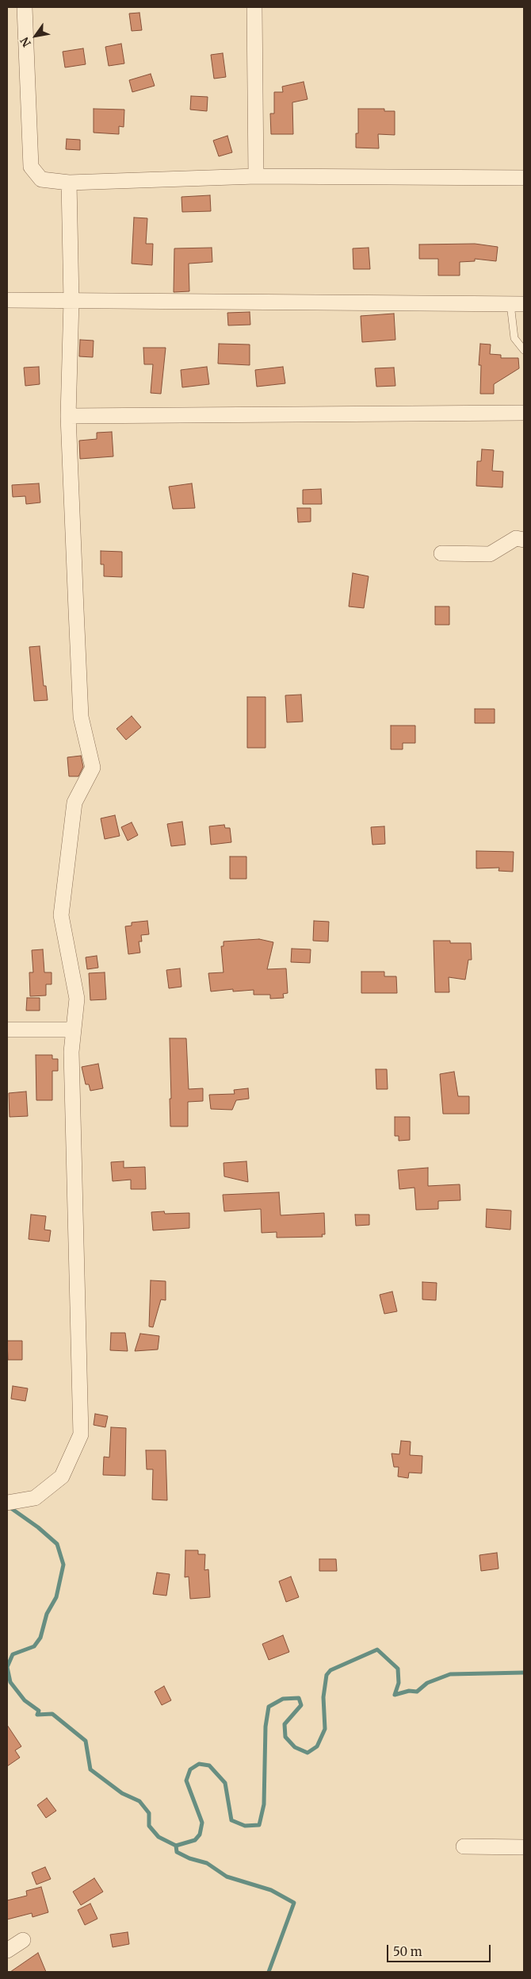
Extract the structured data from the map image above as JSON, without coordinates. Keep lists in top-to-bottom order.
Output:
{
  "scale_bar": "50 m",
  "north": "bottom left"
}
